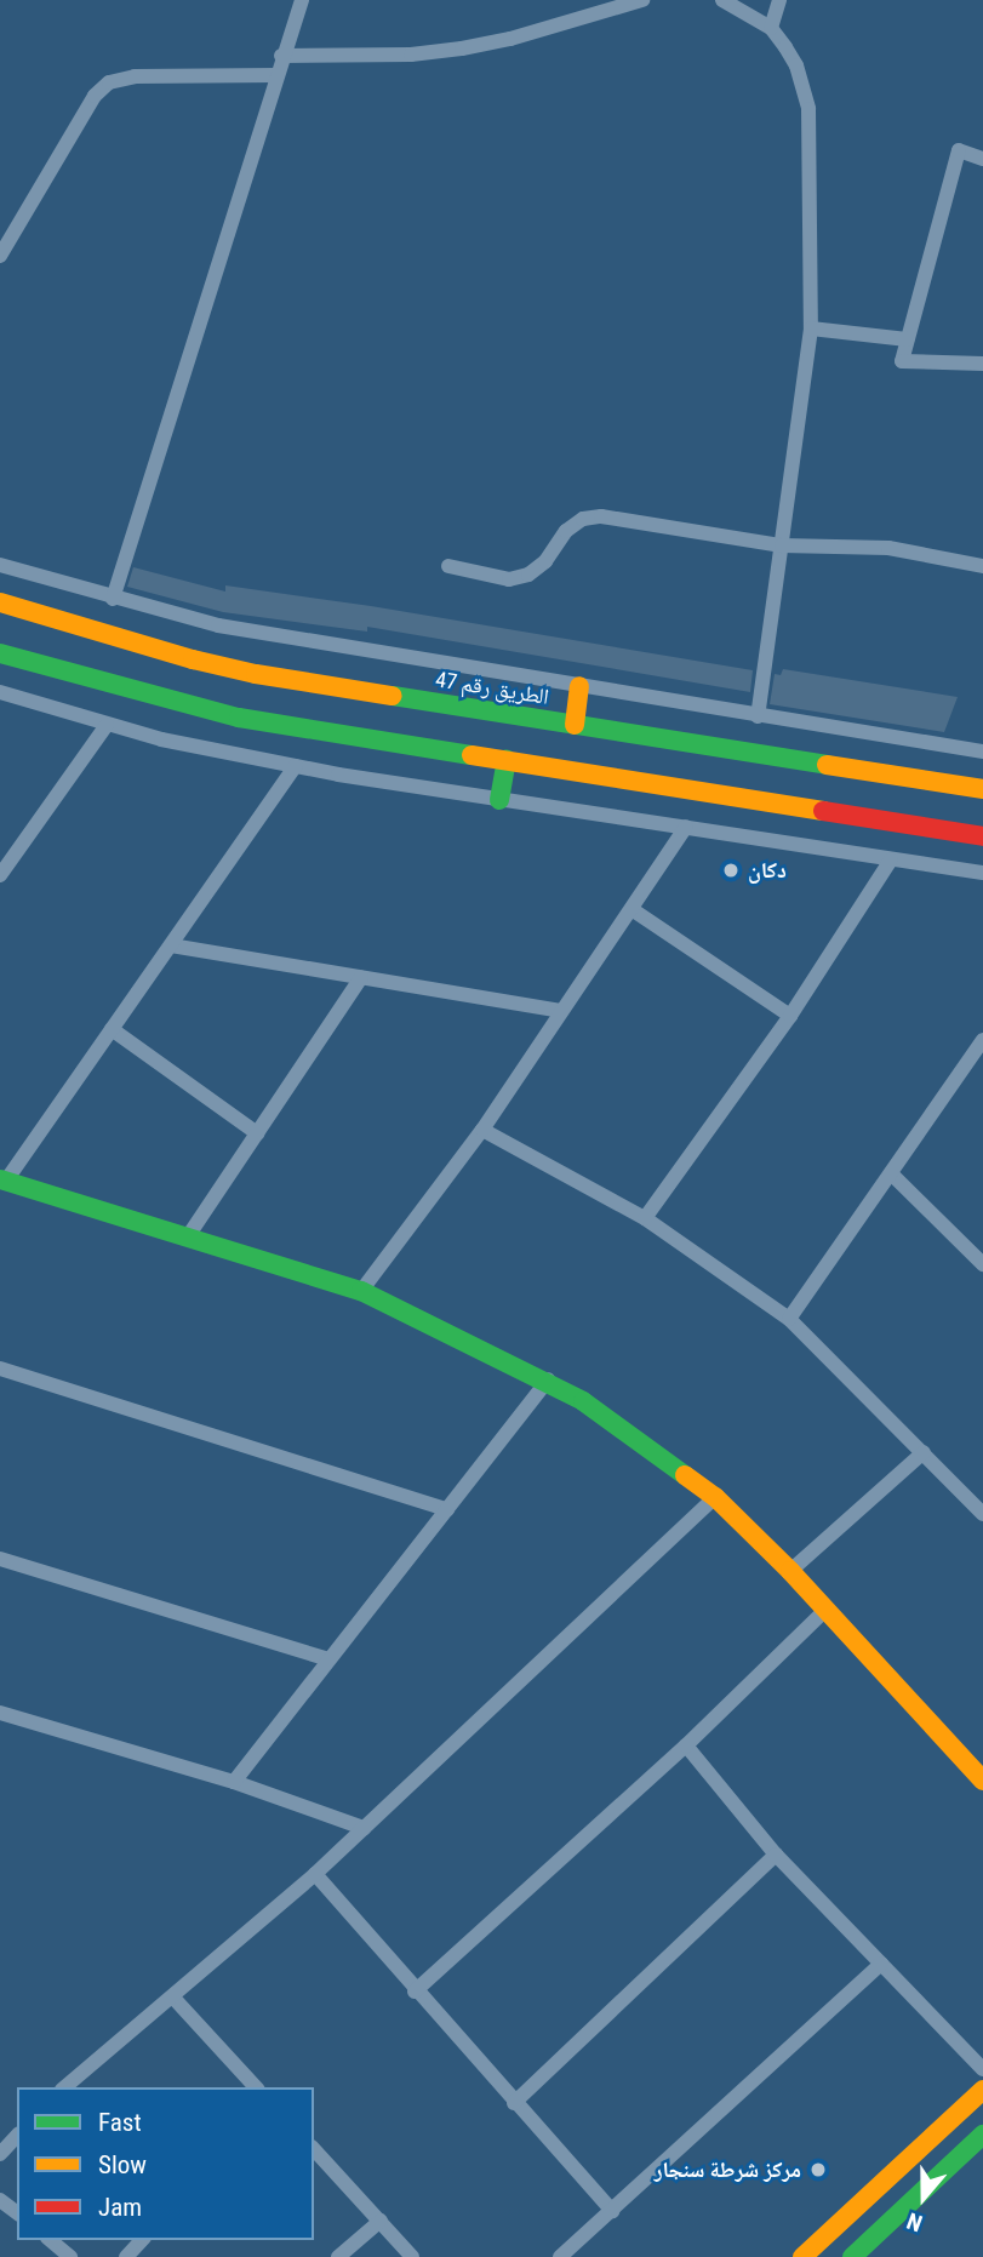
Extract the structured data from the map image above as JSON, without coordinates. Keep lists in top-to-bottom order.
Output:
{
  "streets": {
    "main road": ["الطريق رقم 47"]
  },
  "places": ["دكان", "مركز شرطة سنجار"],
  "legend": ["Fast", "Slow", "Jam"],
  "north": "bottom"
}
